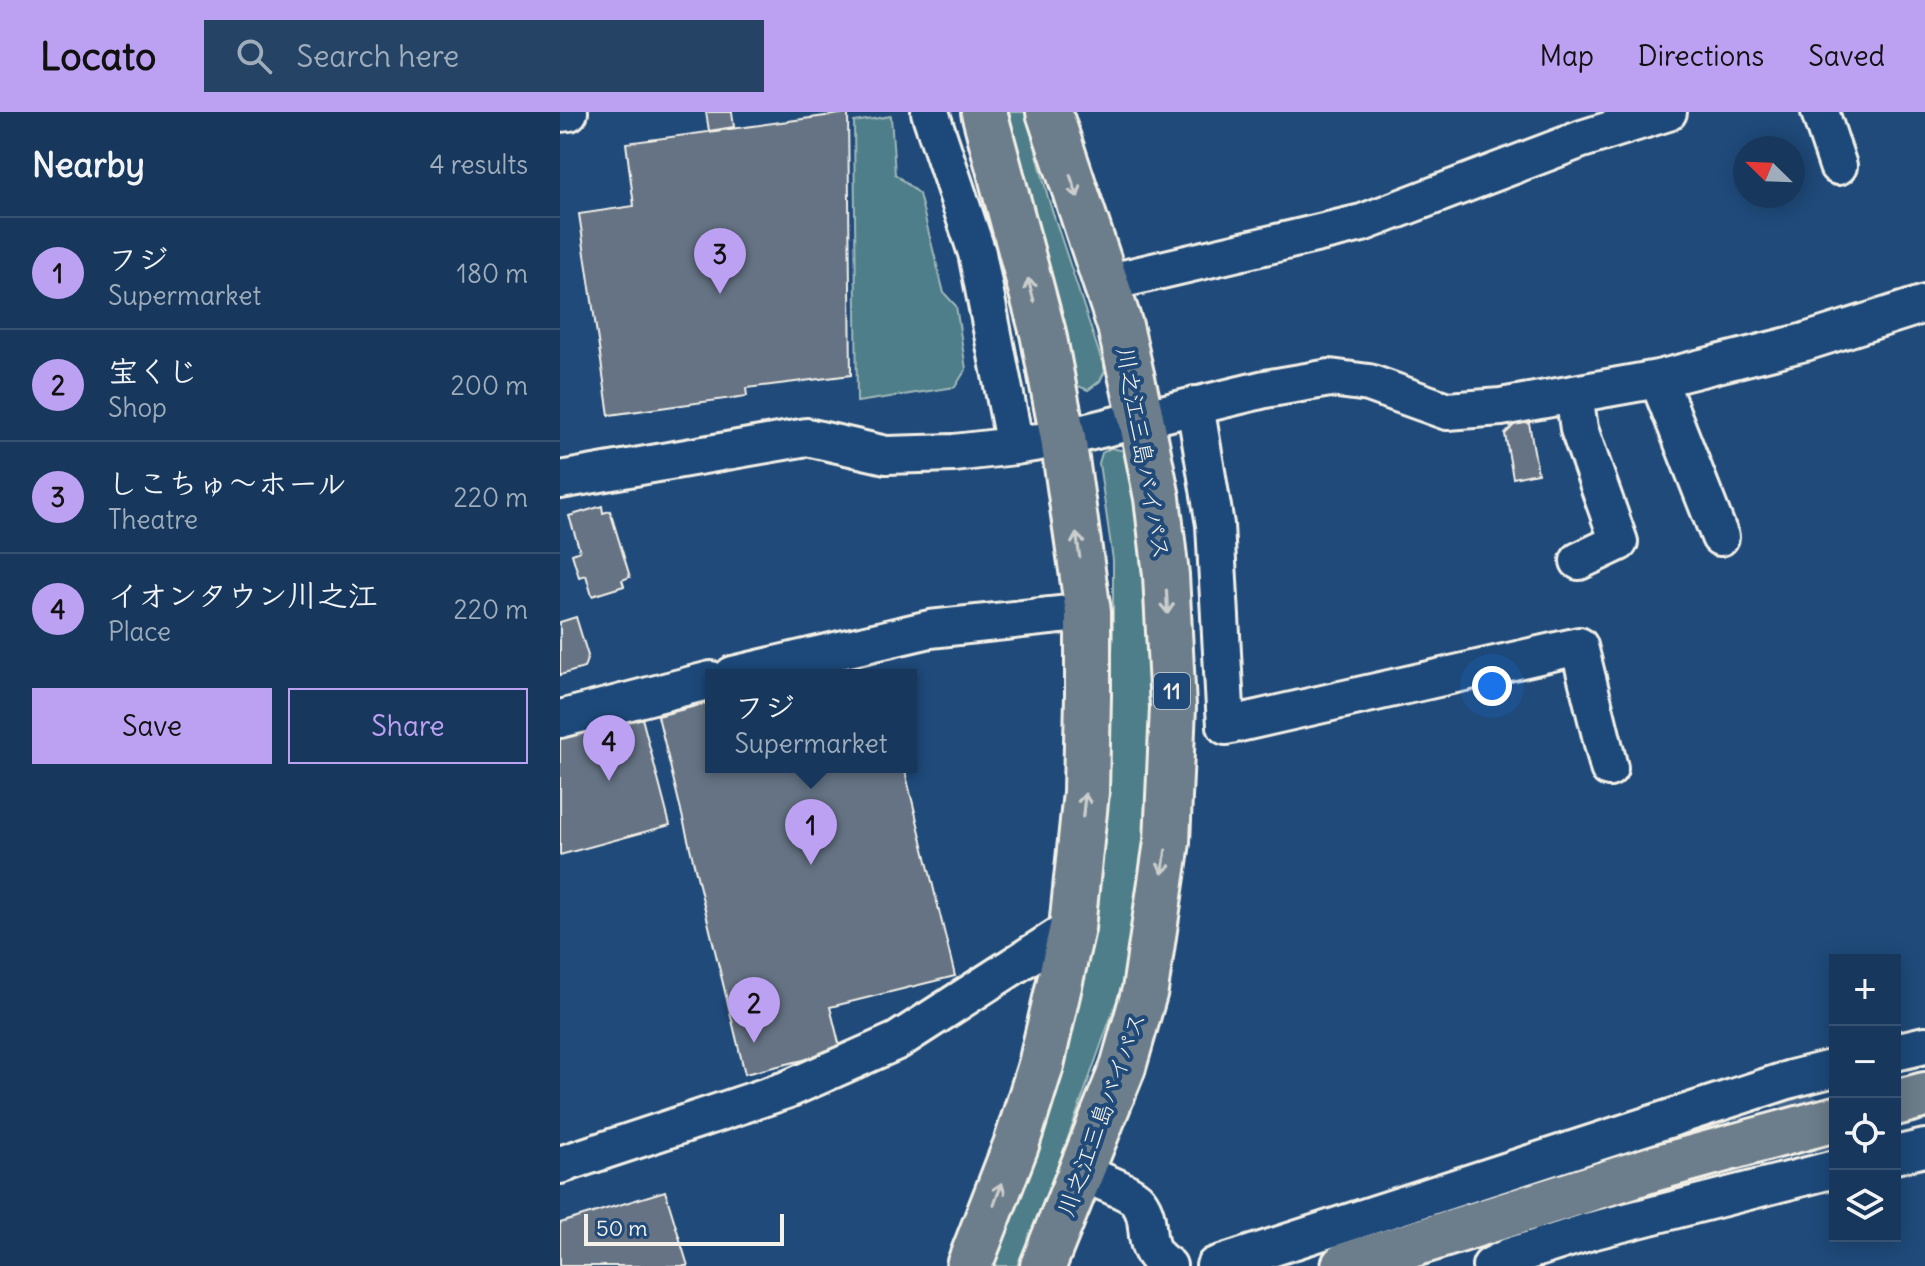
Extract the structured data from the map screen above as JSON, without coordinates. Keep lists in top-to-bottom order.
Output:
{
  "streets": {
    "highway": ["川之江三島バイパス", "11"]
  },
  "scale_bar": "50 m",
  "north": "top left",
  "page": {
    "header": "Locato",
    "search": "Search here",
    "nav": ["Map", "Directions", "Saved"],
    "heading": ["Nearby", "4 results"],
    "list": [
      {
        "mark": "1",
        "name": "フジ",
        "note": "Supermarket",
        "value": "180 m"
      },
      {
        "mark": "2",
        "name": "宝くじ",
        "note": "Shop",
        "value": "200 m"
      },
      {
        "mark": "3",
        "name": "しこちゅ～ホール",
        "note": "Theatre",
        "value": "220 m"
      },
      {
        "mark": "4",
        "name": "イオンタウン川之江",
        "note": "Place",
        "value": "220 m"
      }
    ],
    "pins": [
      "3",
      "4",
      "1",
      "2"
    ],
    "buttons": ["Save", "Share"],
    "popup": ["フジ", "Supermarket"],
    "map_buttons": ["+", "−"],
    "scale": "50 m"
  }
}
